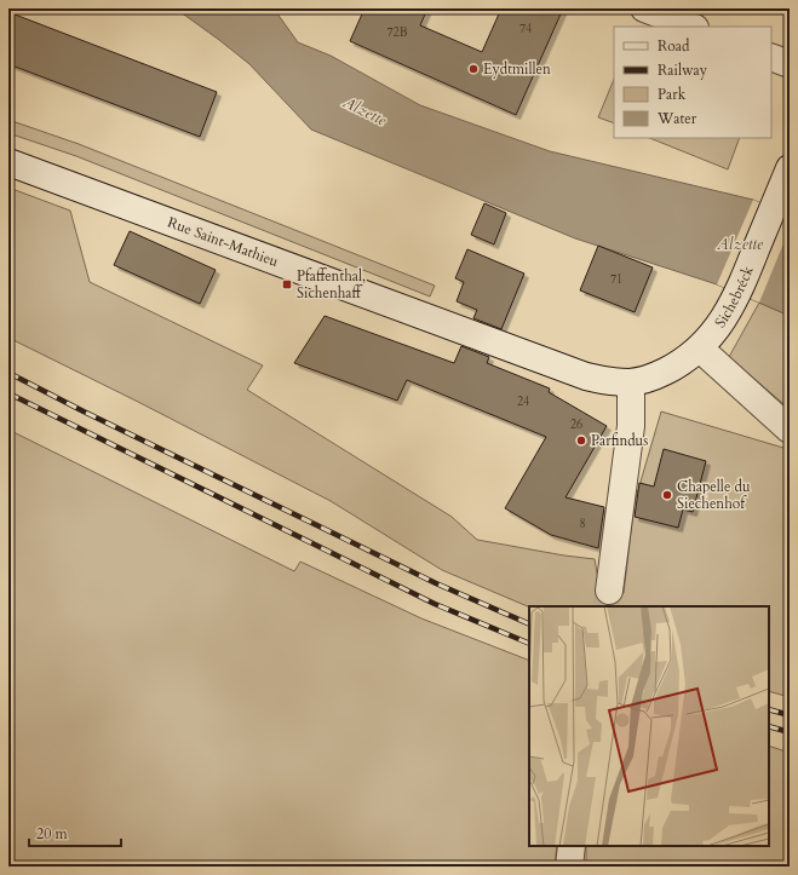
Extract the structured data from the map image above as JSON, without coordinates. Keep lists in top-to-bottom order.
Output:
{
  "streets": {
    "main road": ["Rue Saint-Mathieu", "Sichebréck"]
  },
  "crossings": [
    ["Rue Saint-Mathieu", "Sichebréck"]
  ],
  "water": ["Alzette"],
  "places": {
    "other": ["Eydtmillen", "Parfindus", "Chapelle du Siechenhof"],
    "transit": ["Pfaffenthal, Sichenhaff"]
  },
  "house_numbers": [
    "74",
    "72B",
    "71",
    "24",
    "26",
    "8"
  ],
  "legend": [
    "Road",
    "Railway",
    "Park",
    "Water"
  ],
  "scale_bar": "20 m"
}
